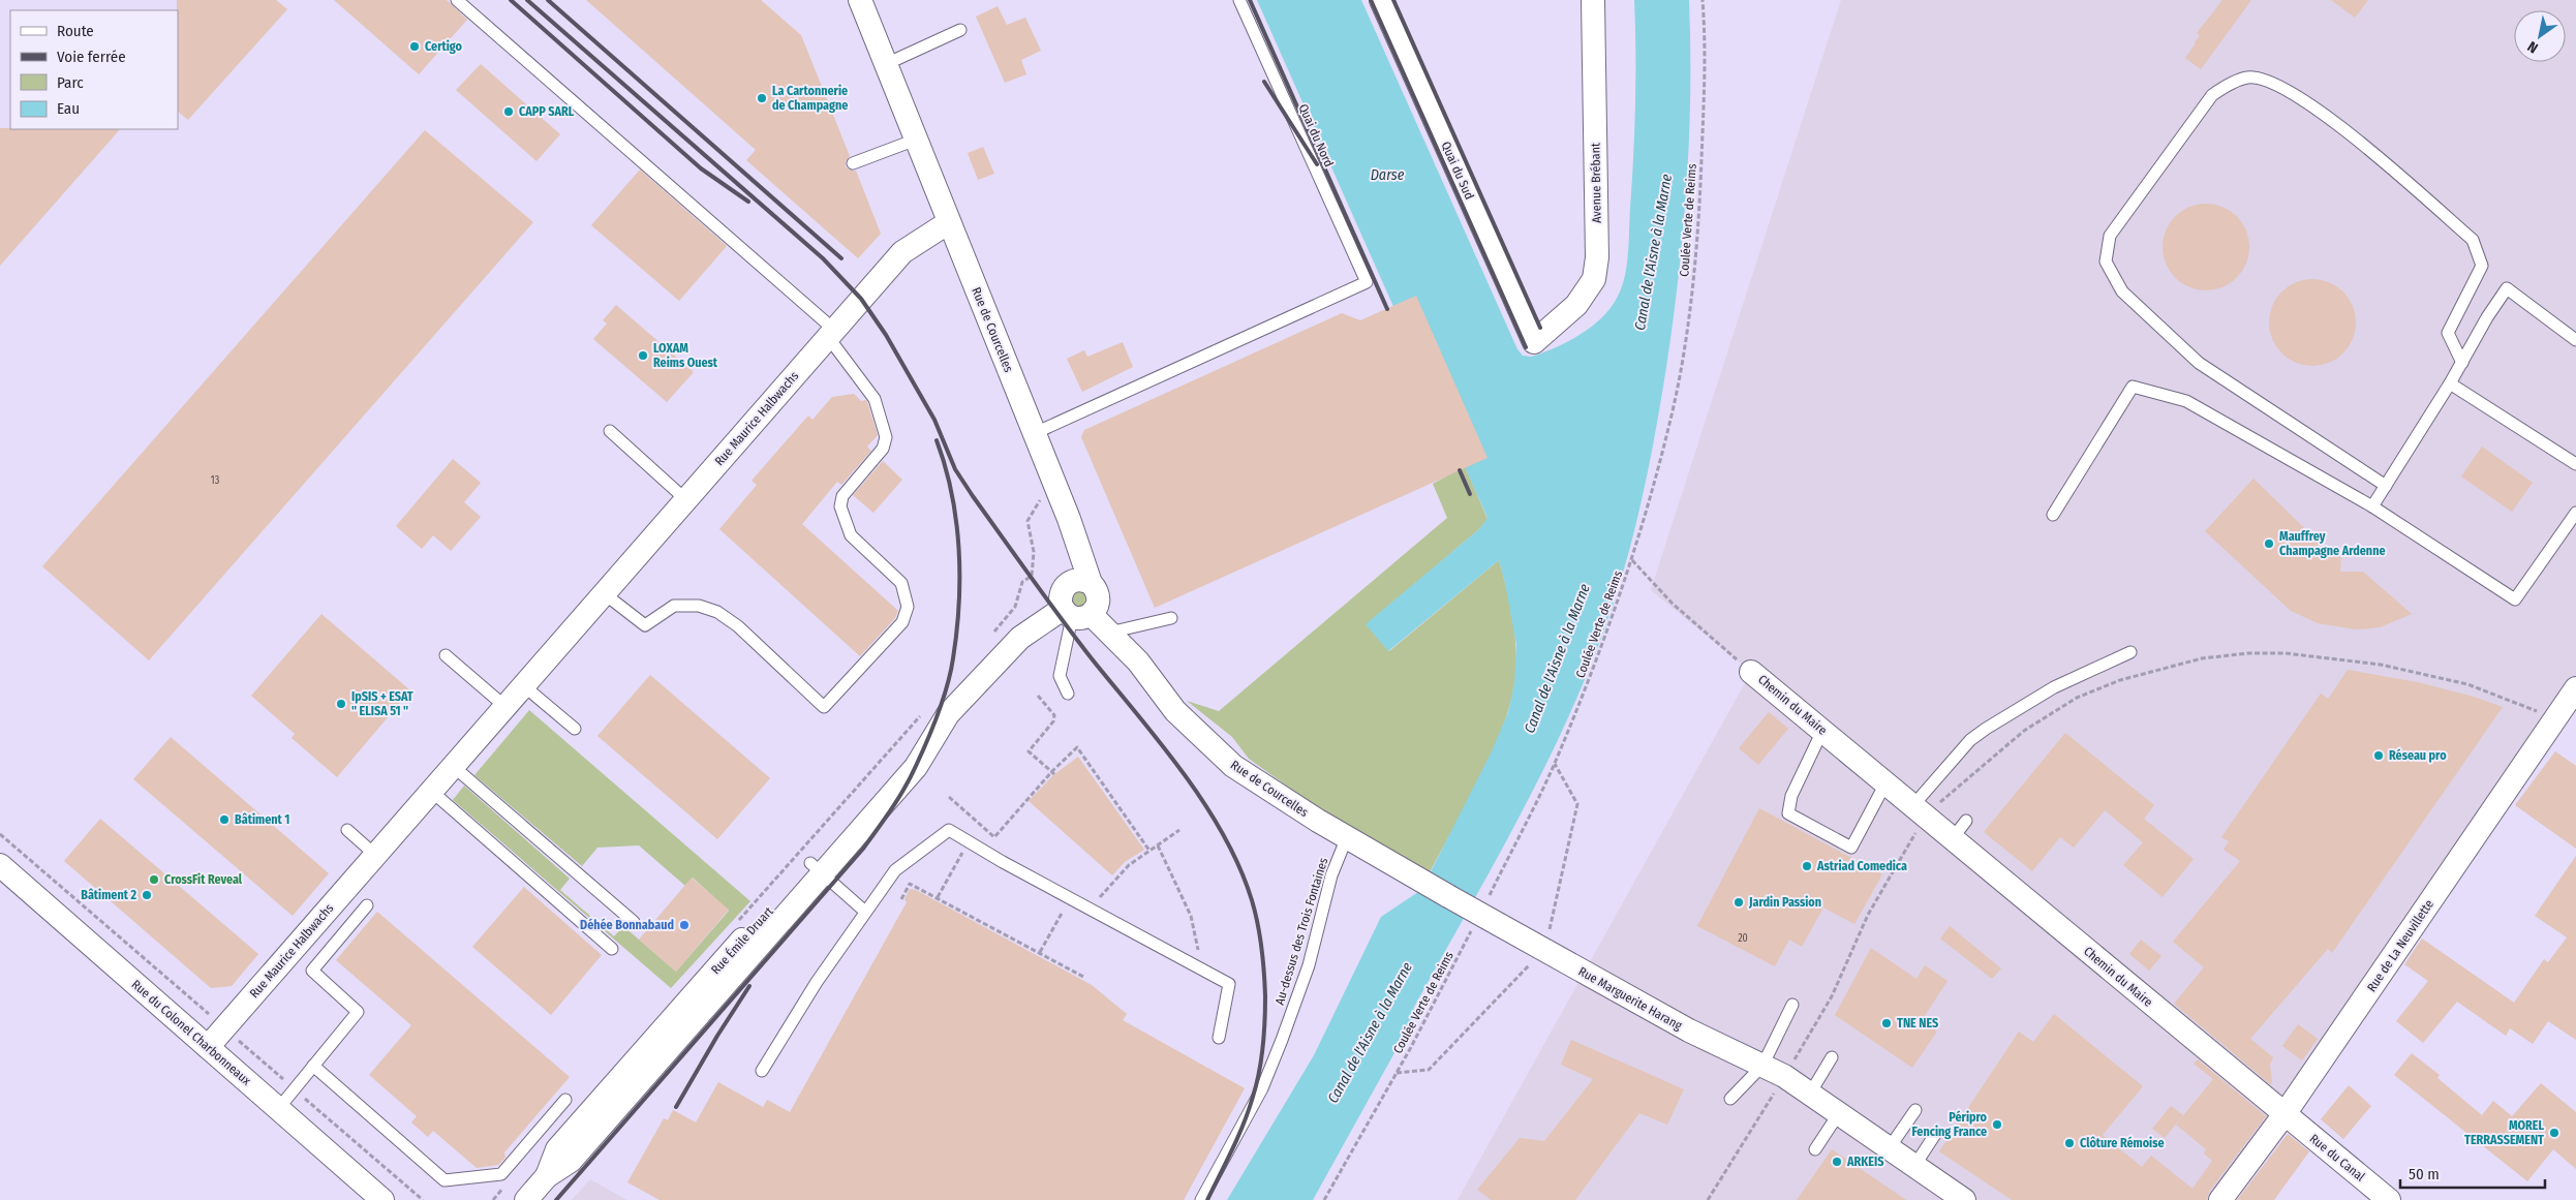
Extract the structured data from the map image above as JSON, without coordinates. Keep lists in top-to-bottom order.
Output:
{
  "streets": {
    "street": [
      "Quai du Sud",
      "Avenue Brébant",
      "Rue de Courcelles",
      "Rue Maurice Halbwachs",
      "Chemin du Maire",
      "Rue Émile Druart",
      "Rue de La Neuvillette",
      "Rue Marguerite Harang",
      "Rue du Colonel Charbonneaux",
      "Rue du Canal"
    ],
    "lane": ["Quai du Nord", "Au-dessus des Trois Fontaines"],
    "path": ["Coulée Verte de Reims"]
  },
  "crossings": [
    ["Quai du Nord", "Rue de Courcelles"],
    ["Quai du Sud", "Avenue Brébant"],
    ["Rue de Courcelles", "Rue Maurice Halbwachs"],
    ["Rue de Courcelles", "Au-dessus des Trois Fontaines"],
    ["Rue de Courcelles", "Rue Émile Druart"],
    ["Rue de Courcelles", "Rue Marguerite Harang"],
    ["Rue Maurice Halbwachs", "Rue du Colonel Charbonneaux"],
    ["Chemin du Maire", "Rue de La Neuvillette"],
    ["Chemin du Maire", "Rue du Canal"],
    ["Rue de La Neuvillette", "Rue du Canal"]
  ],
  "water": ["Darse", "Canal de l'Aisne à la Marne"],
  "places": [
    "Certigo",
    "La Cartonnerie de Champagne",
    "CAPP SARL",
    "LOXAM Reims Ouest",
    "Mauffrey Champagne Ardenne",
    "IpSIS + ESAT \" ELISA 51 \"",
    "Réseau pro",
    "Bâtiment 1",
    "Astriad Comedica",
    "CrossFit Reveal",
    "Bâtiment 2",
    "Jardin Passion",
    "Déhée Bonnabaud",
    "TNE NES",
    "Péripro Fencing France",
    "MOREL TERRASSEMENT",
    "Clôture Rémoise",
    "ARKEIS"
  ],
  "house_numbers": ["13", "20"],
  "legend": [
    "Route",
    "Voie ferrée",
    "Parc",
    "Eau"
  ],
  "scale_bar": "50 m",
  "north": "bottom left"
}
